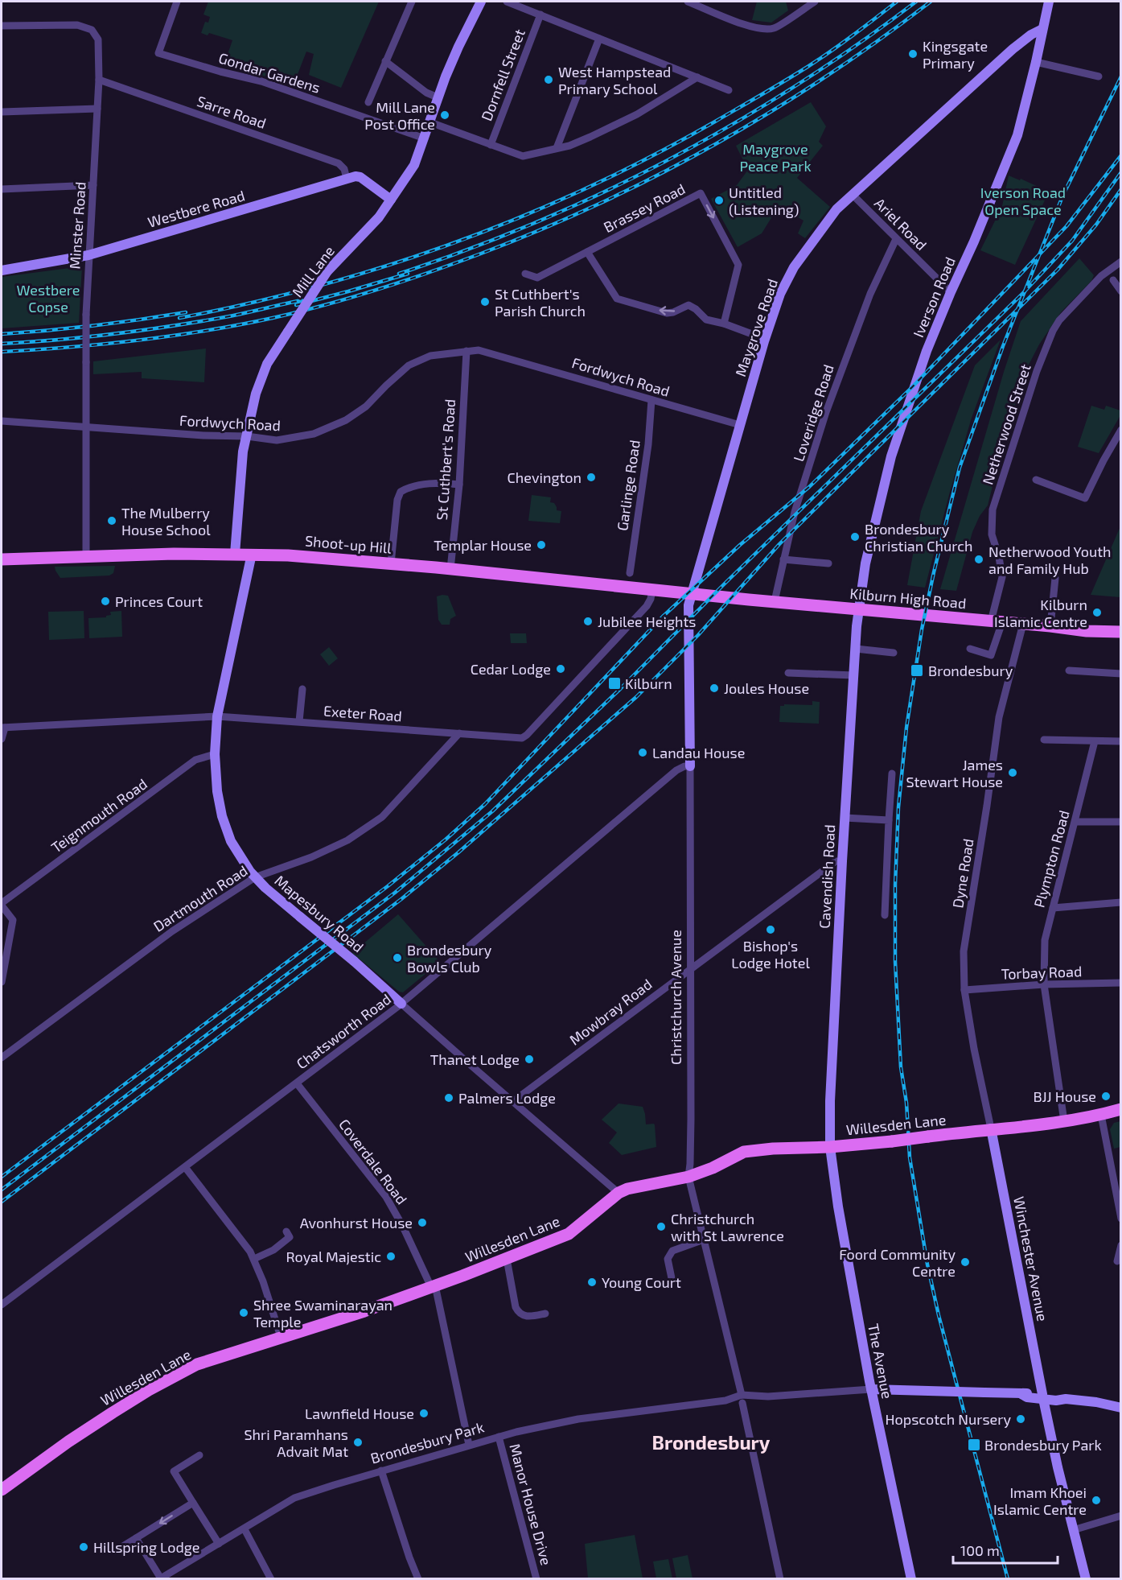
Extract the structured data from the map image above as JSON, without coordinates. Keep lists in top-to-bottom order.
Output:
{
  "streets": {
    "main road": ["Shoot-up Hill", "Kilburn High Road", "Willesden Lane"],
    "street": [
      "Gondar Gardens",
      "Dornfell Street",
      "Sarre Road",
      "Brassey Road",
      "Westbere Road",
      "Ariel Road",
      "Minster Road",
      "Mill Lane",
      "Iverson Road",
      "Maygrove Road",
      "Fordwych Road",
      "Loveridge Road",
      "Netherwood Street",
      "St Cuthbert's Road",
      "Garlinge Road",
      "Exeter Road",
      "Teignmouth Road",
      "Plympton Road",
      "Dyne Road",
      "Cavendish Road",
      "Dartmouth Road",
      "Mapesbury Road",
      "Torbay Road",
      "Christchurch Avenue",
      "Mowbray Road",
      "Chatsworth Road",
      "Coverdale Road",
      "Winchester Avenue",
      "The Avenue",
      "Brondesbury Park",
      "Manor House Drive"
    ]
  },
  "crossings": [
    ["Gondar Gardens", "Mill Lane"],
    ["Sarre Road", "Westbere Road"],
    ["Sarre Road", "Minster Road"],
    ["Westbere Road", "Minster Road"],
    ["Westbere Road", "Mill Lane"],
    ["Ariel Road", "Iverson Road"],
    ["Ariel Road", "Maygrove Road"],
    ["Ariel Road", "Loveridge Road"],
    ["Minster Road", "Fordwych Road"],
    ["Minster Road", "Shoot-up Hill"],
    ["Mill Lane", "Fordwych Road"],
    ["Mill Lane", "Shoot-up Hill"],
    ["Iverson Road", "Maygrove Road"],
    ["Iverson Road", "Kilburn High Road"],
    ["Iverson Road", "Cavendish Road"],
    ["Maygrove Road", "Fordwych Road"],
    ["Maygrove Road", "Shoot-up Hill"],
    ["Maygrove Road", "Kilburn High Road"],
    ["Maygrove Road", "Christchurch Avenue"],
    ["Fordwych Road", "St Cuthbert's Road"],
    ["Fordwych Road", "Garlinge Road"],
    ["Loveridge Road", "Kilburn High Road"],
    ["Netherwood Street", "Kilburn High Road"],
    ["St Cuthbert's Road", "Shoot-up Hill"],
    ["Shoot-up Hill", "Kilburn High Road"],
    ["Shoot-up Hill", "Exeter Road"],
    ["Shoot-up Hill", "Mapesbury Road"],
    ["Shoot-up Hill", "Christchurch Avenue"],
    ["Kilburn High Road", "Dyne Road"],
    ["Kilburn High Road", "Cavendish Road"],
    ["Kilburn High Road", "Christchurch Avenue"],
    ["Exeter Road", "Dartmouth Road"],
    ["Exeter Road", "Mapesbury Road"],
    ["Teignmouth Road", "Mapesbury Road"],
    ["Plympton Road", "Torbay Road"],
    ["Plympton Road", "Willesden Lane"],
    ["Dyne Road", "Torbay Road"],
    ["Dyne Road", "Willesden Lane"],
    ["Dyne Road", "Winchester Avenue"],
    ["Cavendish Road", "Mowbray Road"],
    ["Cavendish Road", "Willesden Lane"],
    ["Cavendish Road", "The Avenue"],
    ["Dartmouth Road", "Mapesbury Road"],
    ["Mapesbury Road", "Mowbray Road"],
    ["Mapesbury Road", "Chatsworth Road"],
    ["Mapesbury Road", "Willesden Lane"],
    ["Christchurch Avenue", "Mowbray Road"],
    ["Christchurch Avenue", "Chatsworth Road"],
    ["Christchurch Avenue", "Willesden Lane"],
    ["Christchurch Avenue", "Brondesbury Park"],
    ["Chatsworth Road", "Coverdale Road"],
    ["Willesden Lane", "Coverdale Road"],
    ["Willesden Lane", "Winchester Avenue"],
    ["Willesden Lane", "The Avenue"],
    ["Coverdale Road", "Brondesbury Park"],
    ["Winchester Avenue", "Brondesbury Park"],
    ["The Avenue", "Brondesbury Park"],
    ["Brondesbury Park", "Manor House Drive"]
  ],
  "districts": ["Brondesbury"],
  "parks": ["Maygrove Peace Park", "Iverson Road Open Space", "Westbere Copse"],
  "places": {
    "other": [
      "Kingsgate Primary",
      "West Hampstead Primary School",
      "Mill Lane Post Office",
      "Untitled (Listening)",
      "St Cuthbert's Parish Church",
      "Chevington",
      "The Mulberry House School",
      "Brondesbury Christian Church",
      "Templar House",
      "Netherwood Youth and Family Hub",
      "Princes Court",
      "Kilburn Islamic Centre",
      "Jubilee Heights",
      "Cedar Lodge",
      "Joules House",
      "Landau House",
      "James Stewart House",
      "Bishop's Lodge Hotel",
      "Brondesbury Bowls Club",
      "Thanet Lodge",
      "BJJ House",
      "Palmers Lodge",
      "Avonhurst House",
      "Christchurch with St Lawrence",
      "Royal Majestic",
      "Foord Community Centre",
      "Young Court",
      "Shree Swaminarayan Temple",
      "Lawnfield House",
      "Hopscotch Nursery",
      "Shri Paramhans Advait Mat",
      "Imam Khoei Islamic Centre",
      "Hillspring Lodge"
    ],
    "transit": ["Brondesbury", "Kilburn", "Brondesbury Park"]
  },
  "scale_bar": "100 m"
}
